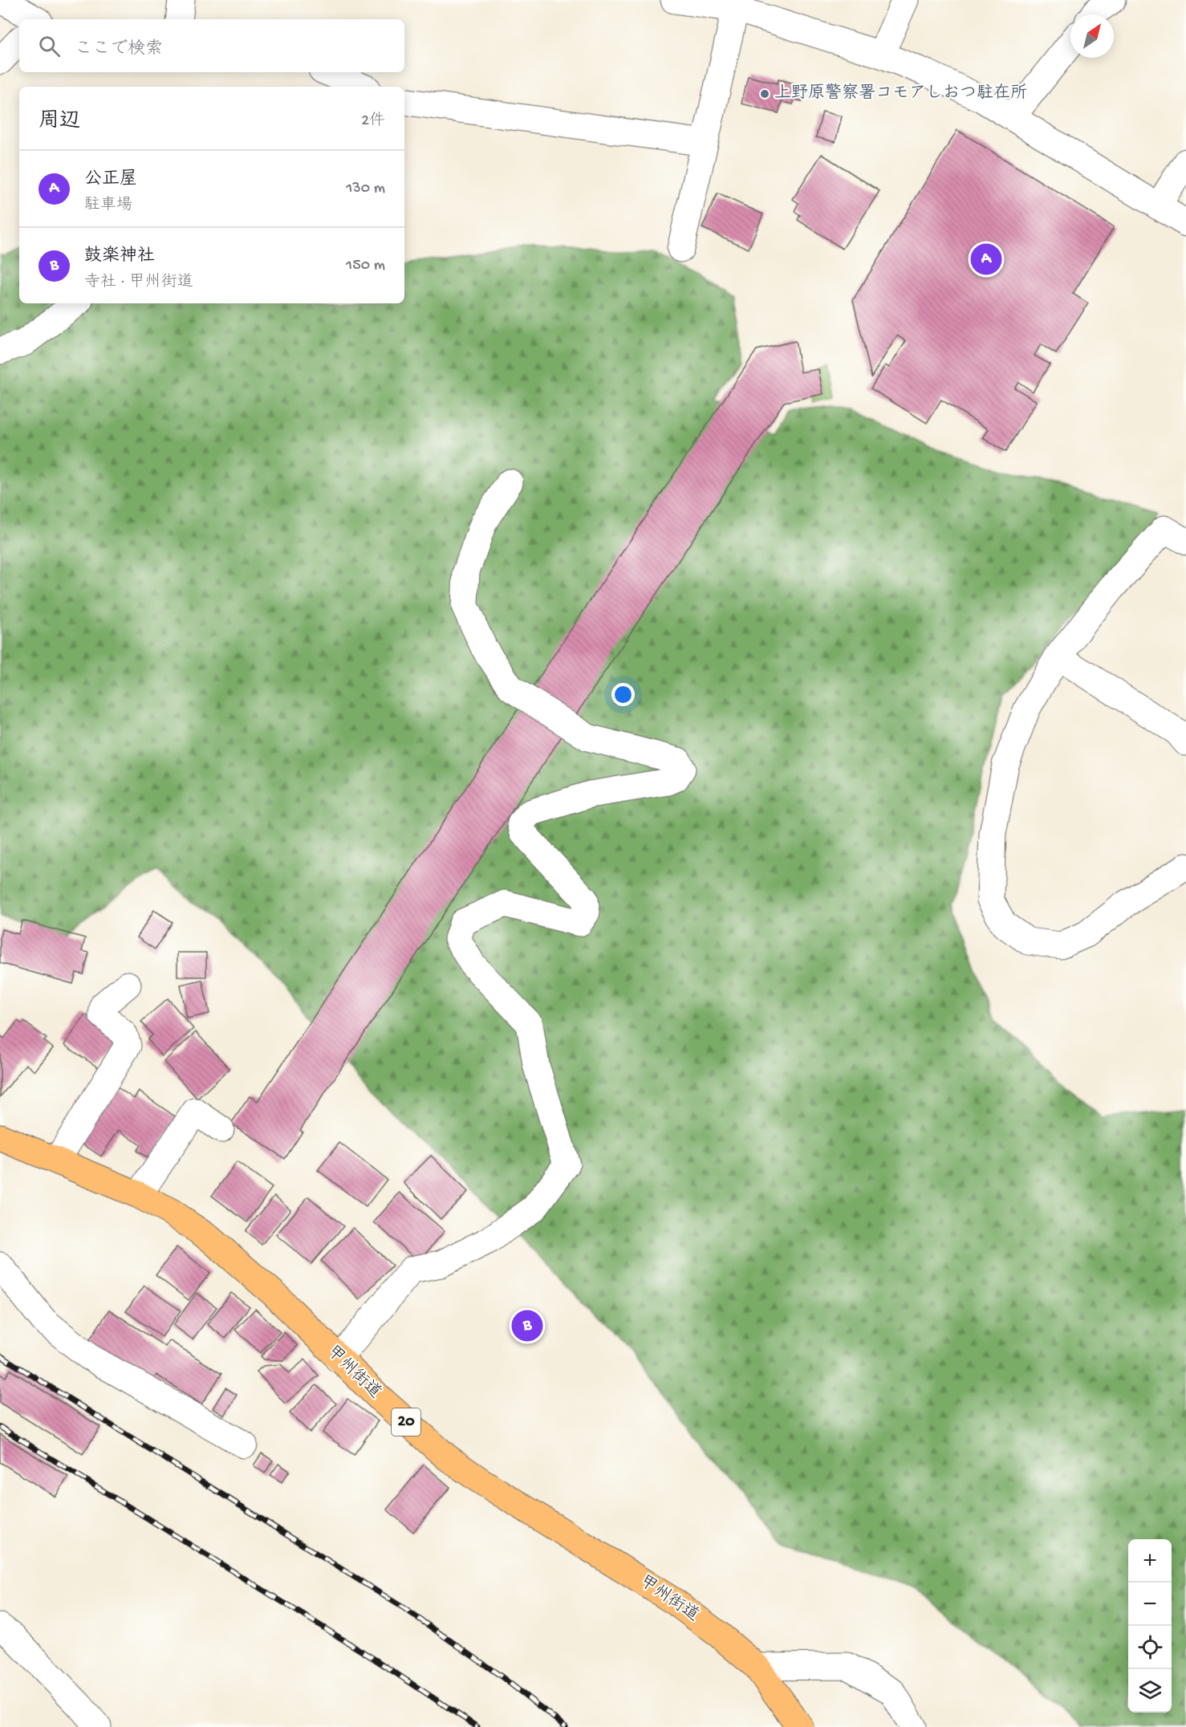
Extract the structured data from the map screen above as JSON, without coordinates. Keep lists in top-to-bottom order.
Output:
{
  "streets": {
    "highway": ["甲州街道", "20"]
  },
  "places": ["上野原警察署コモアしおつ駐在所"],
  "north": "top right",
  "page": {
    "search": "ここで検索",
    "heading": ["周辺", "2件"],
    "list": [
      {
        "mark": "A",
        "name": "公正屋",
        "note": "駐車場",
        "value": "130 m"
      },
      {
        "mark": "B",
        "name": "鼓楽神社",
        "note": "寺社 · 甲州街道",
        "value": "150 m"
      }
    ],
    "pins": ["A", "B"],
    "map_buttons": ["+", "−"]
  }
}
